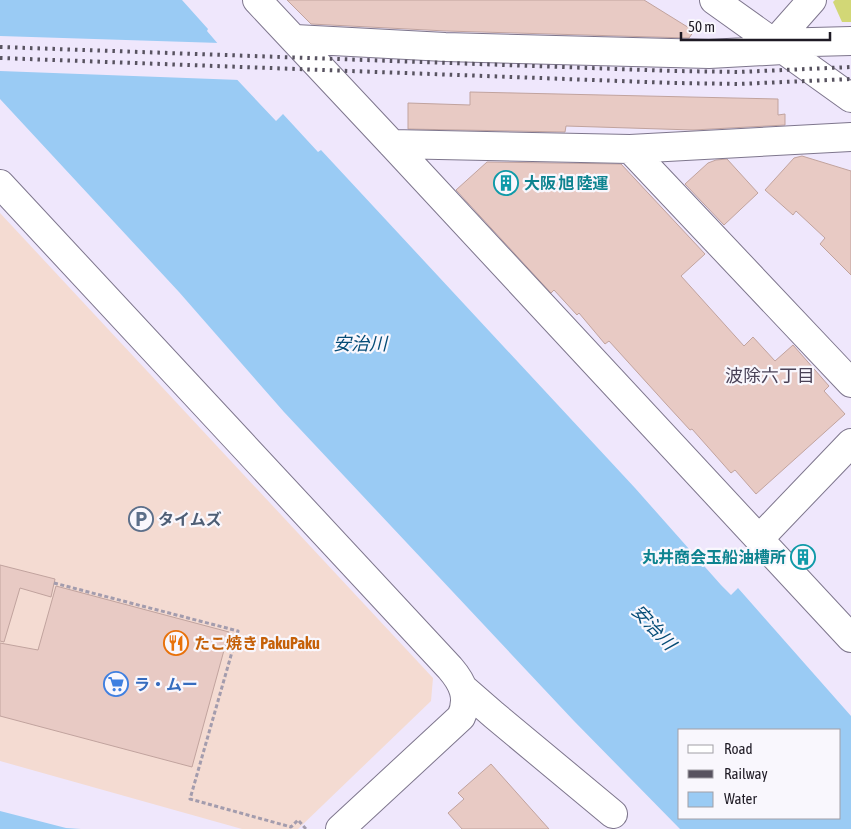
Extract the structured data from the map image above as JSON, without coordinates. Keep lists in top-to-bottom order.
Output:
{
  "districts": ["波除六丁目"],
  "water": ["安治川"],
  "places": {
    "building": ["大阪 旭 陸運", "丸井商会玉船油槽所"],
    "parking": ["タイムズ"],
    "restaurant": ["たこ焼き PakuPaku"],
    "supermarket": ["ラ・ムー"]
  },
  "legend": ["Road", "Railway", "Water"],
  "scale_bar": "50 m"
}
